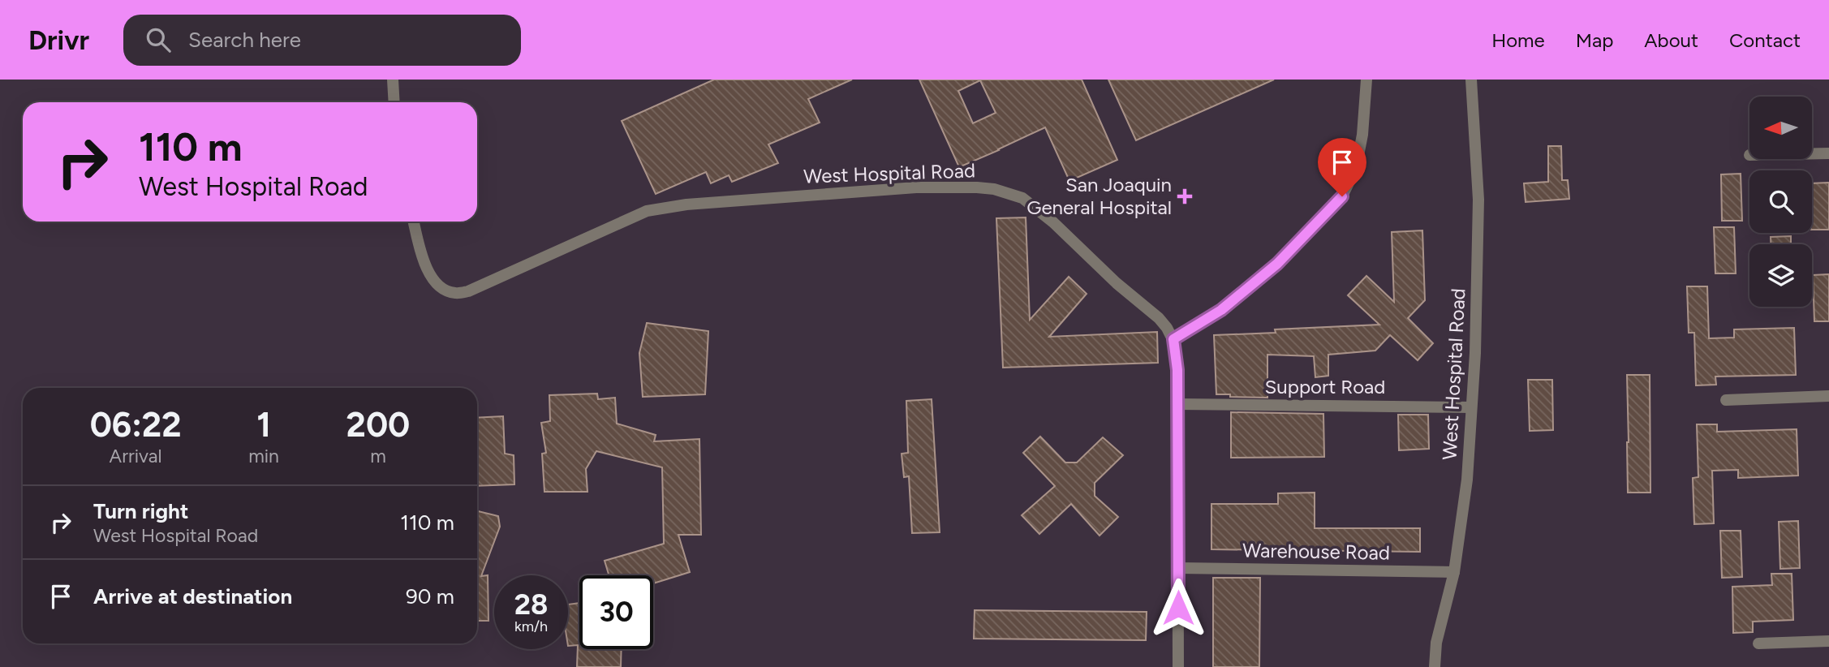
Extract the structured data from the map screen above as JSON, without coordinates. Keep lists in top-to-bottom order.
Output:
{
  "streets": {
    "street": ["West Hospital Road", "Support Road", "Warehouse Road"]
  },
  "crossings": [
    ["West Hospital Road", "Support Road"],
    ["West Hospital Road", "Warehouse Road"]
  ],
  "places": {
    "health": ["San Joaquin General Hospital"]
  },
  "north": "left",
  "page": {
    "header": "Drivr",
    "search": "Search here",
    "nav": [
      "Home",
      "Map",
      "About",
      "Contact"
    ],
    "turn": ["110 m", "West Hospital Road"],
    "eta": [
      "06:22",
      "Arrival",
      "1",
      "min",
      "200",
      "m"
    ],
    "list": [
      {
        "name": "Turn right",
        "note": "West Hospital Road",
        "value": "110 m"
      },
      {
        "name": "Arrive at destination",
        "value": "90 m"
      }
    ],
    "speed": "28 km/h",
    "limit": "30"
  }
}
